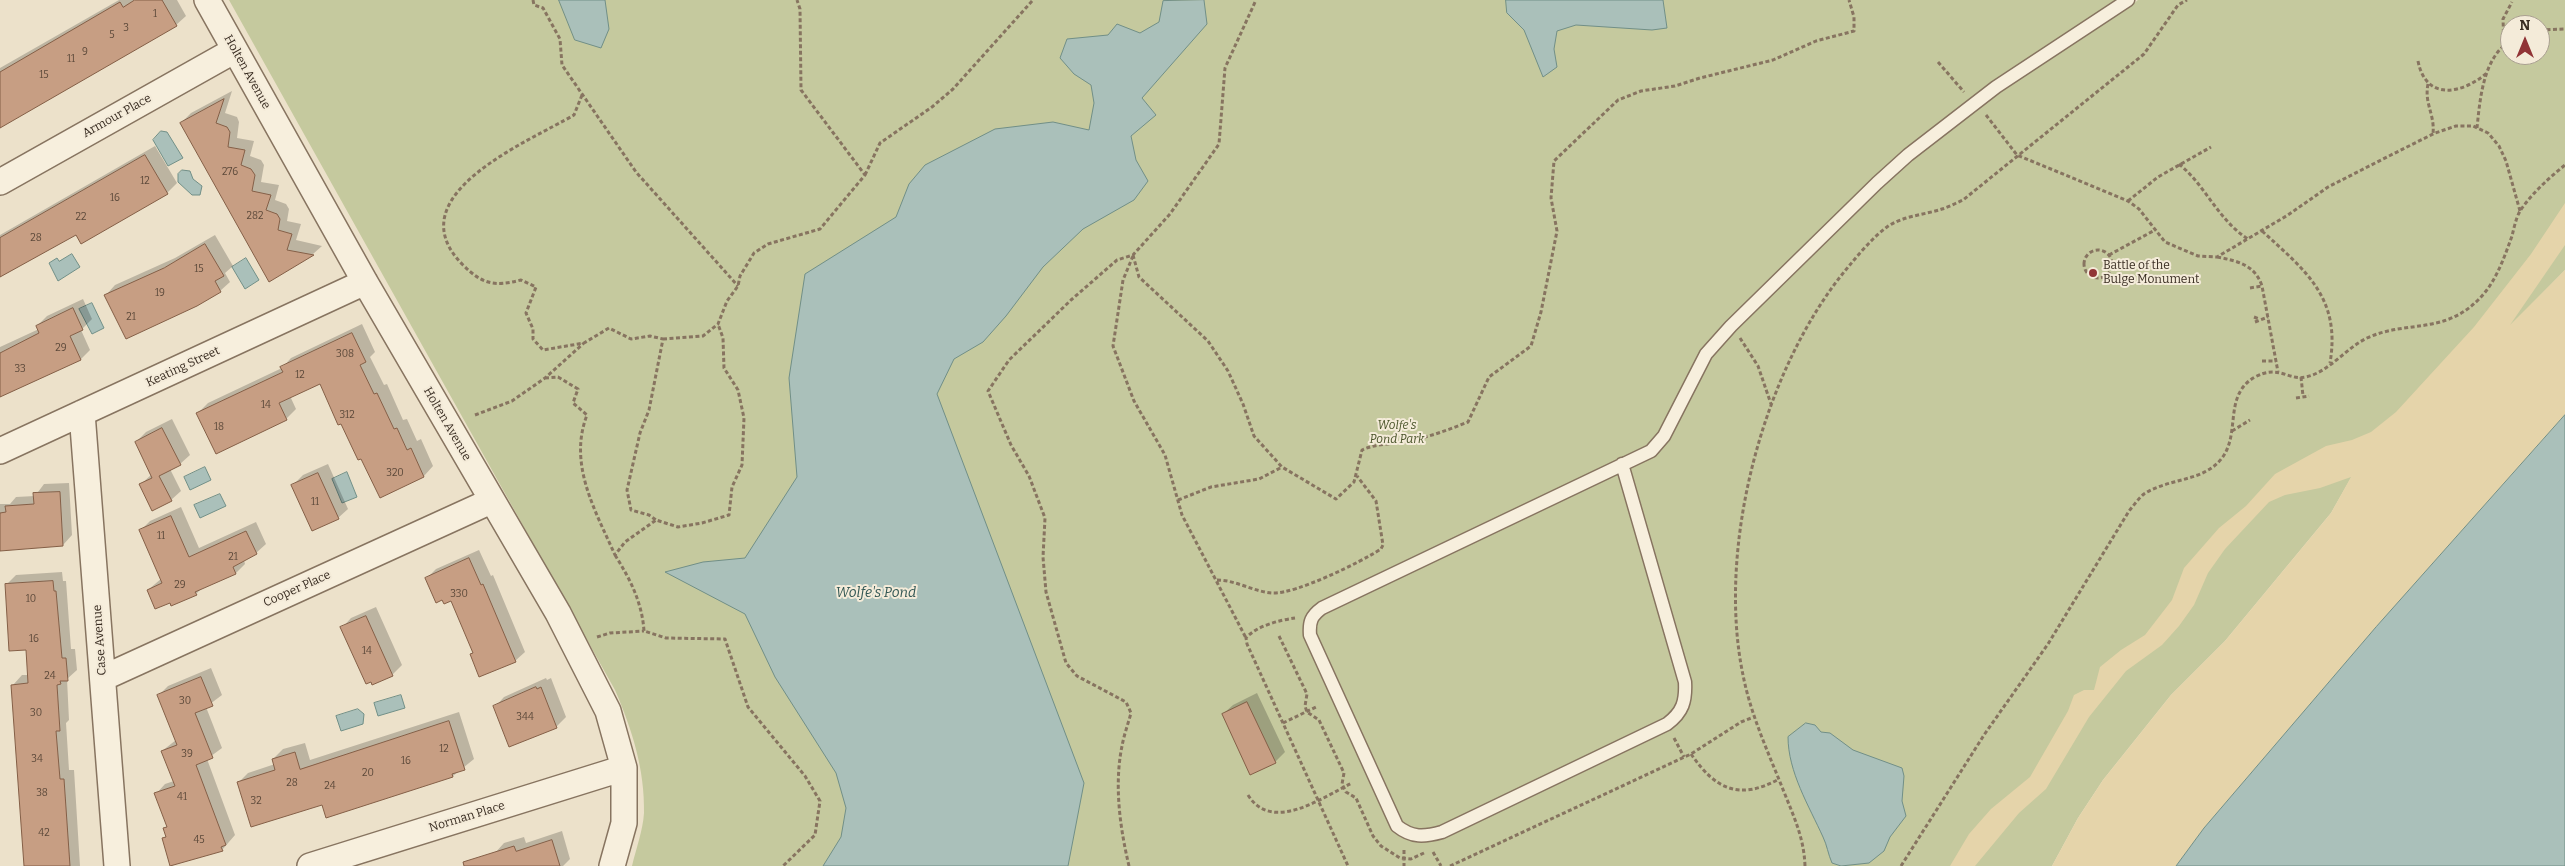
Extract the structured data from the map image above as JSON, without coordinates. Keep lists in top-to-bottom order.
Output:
{
  "streets": {
    "street": [
      "Holten Avenue",
      "Armour Place",
      "Keating Street",
      "Cooper Place",
      "Case Avenue",
      "Norman Place"
    ]
  },
  "crossings": [
    ["Holten Avenue", "Armour Place"],
    ["Holten Avenue", "Keating Street"],
    ["Holten Avenue", "Cooper Place"],
    ["Holten Avenue", "Norman Place"],
    ["Keating Street", "Case Avenue"],
    ["Cooper Place", "Case Avenue"]
  ],
  "water": ["Wolfe's Pond"],
  "parks": ["Wolfe's Pond Park"],
  "places": ["Battle of the Bulge Monument"],
  "house_numbers": [
    "1",
    "3",
    "5",
    "9",
    "11",
    "15",
    "276",
    "12",
    "16",
    "282",
    "22",
    "28",
    "15",
    "19",
    "21",
    "29",
    "308",
    "33",
    "12",
    "14",
    "312",
    "18",
    "320",
    "11",
    "11",
    "21",
    "29",
    "330",
    "10",
    "16",
    "14",
    "24",
    "30",
    "30",
    "344",
    "12",
    "39",
    "34",
    "16",
    "20",
    "28",
    "24",
    "38",
    "41",
    "32",
    "42",
    "45"
  ],
  "north": "top"
}
